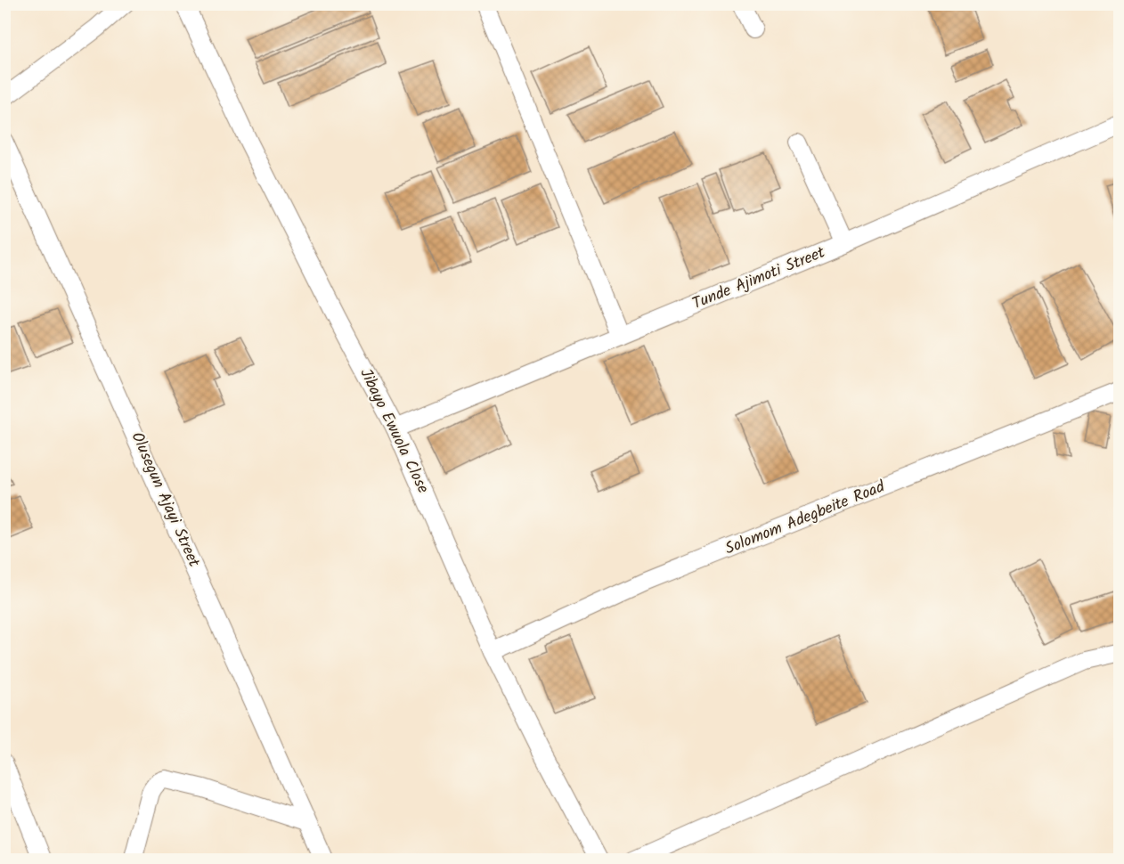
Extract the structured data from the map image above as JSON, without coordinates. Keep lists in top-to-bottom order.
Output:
{
  "streets": {
    "street": [
      "Tunde Ajimoti Street",
      "Jibayo Ewuola Close",
      "Olusegun Ajayi Street",
      "Solomom Adegbeite Road"
    ]
  },
  "crossings": [
    ["Tunde Ajimoti Street", "Jibayo Ewuola Close"],
    ["Jibayo Ewuola Close", "Solomom Adegbeite Road"]
  ]
}
